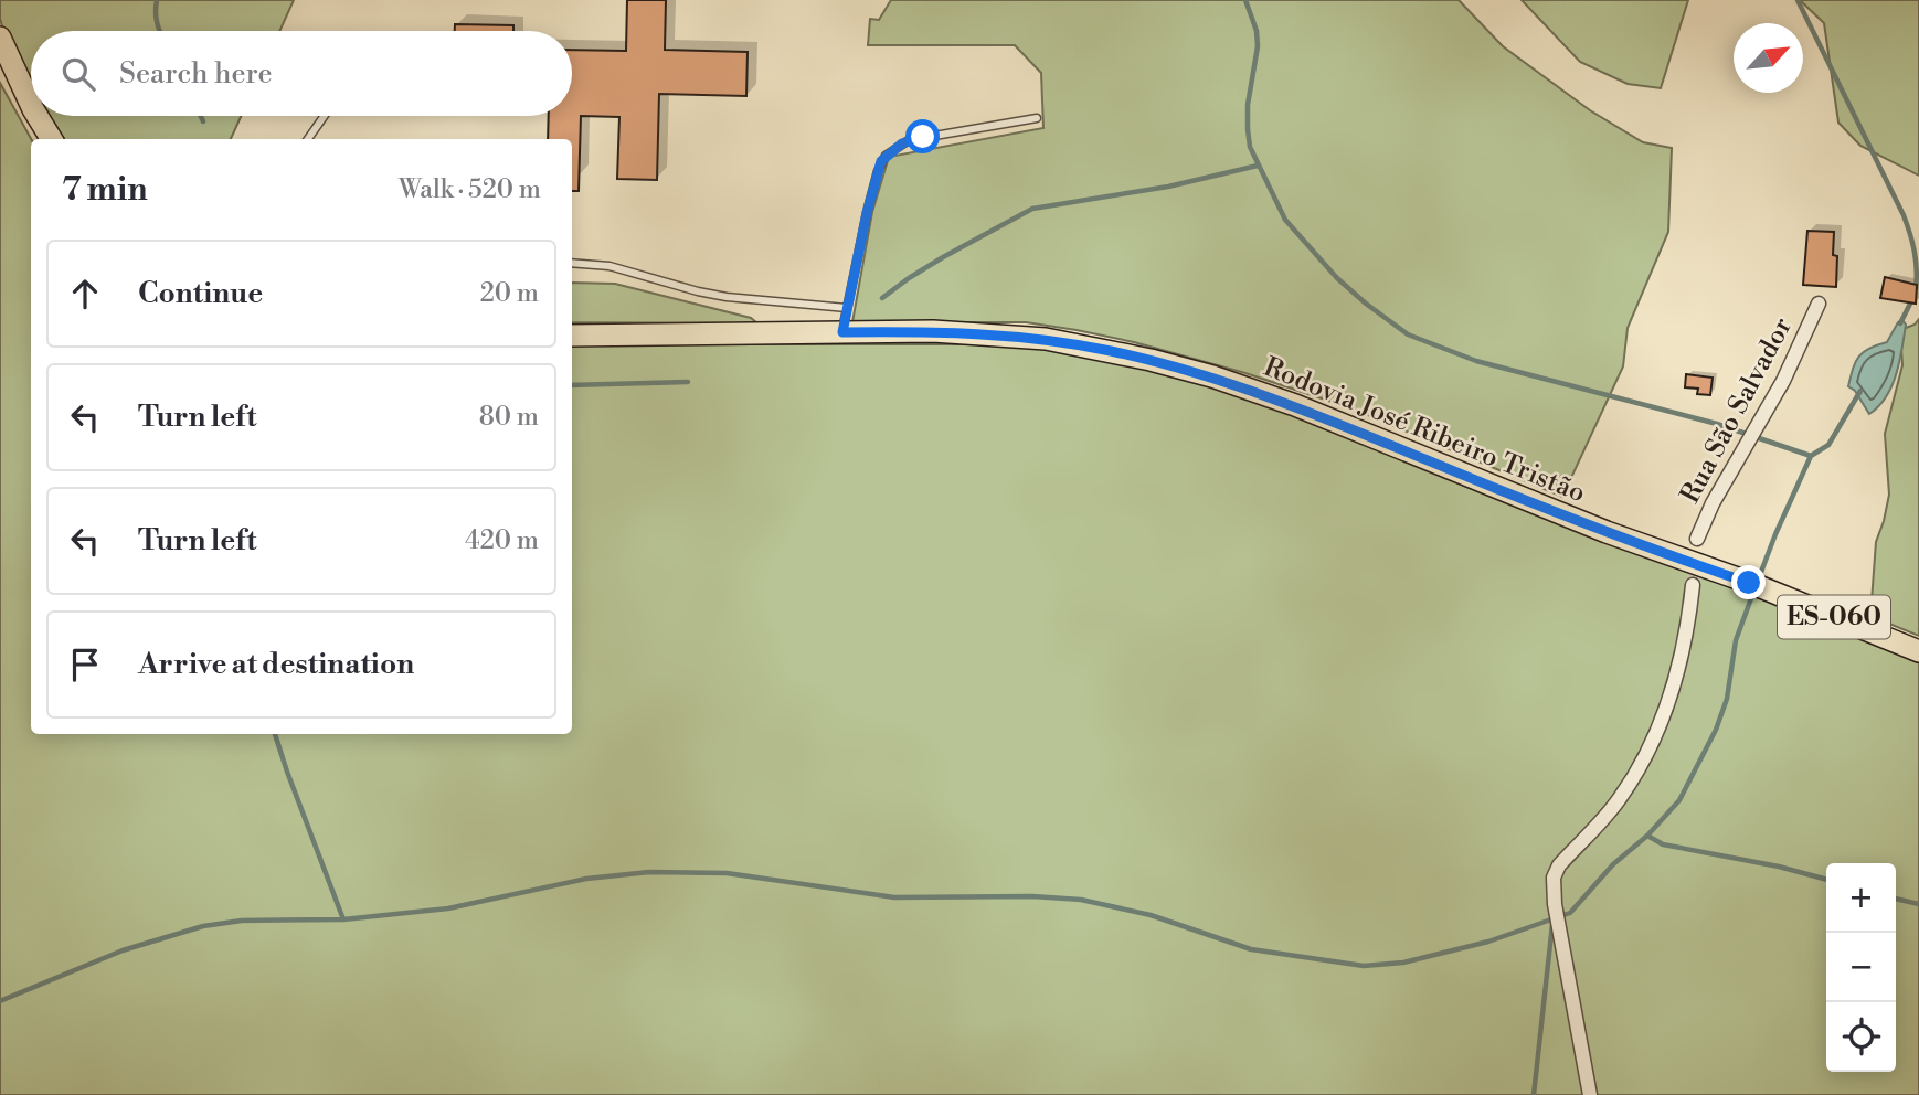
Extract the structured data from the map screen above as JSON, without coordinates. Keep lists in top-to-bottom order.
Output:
{
  "streets": {
    "main road": ["Rodovia José Ribeiro Tristão", "ES-060"],
    "street": ["Rua São Salvador"]
  },
  "north": "top right",
  "page": {
    "search": "Search here",
    "heading": ["7 min", "Walk · 520 m"],
    "list": [
      ["Continue", "20 m"],
      ["Turn left", "80 m"],
      ["Turn left", "420 m"],
      "Arrive at destination"
    ],
    "map_buttons": ["+", "−"]
  }
}
